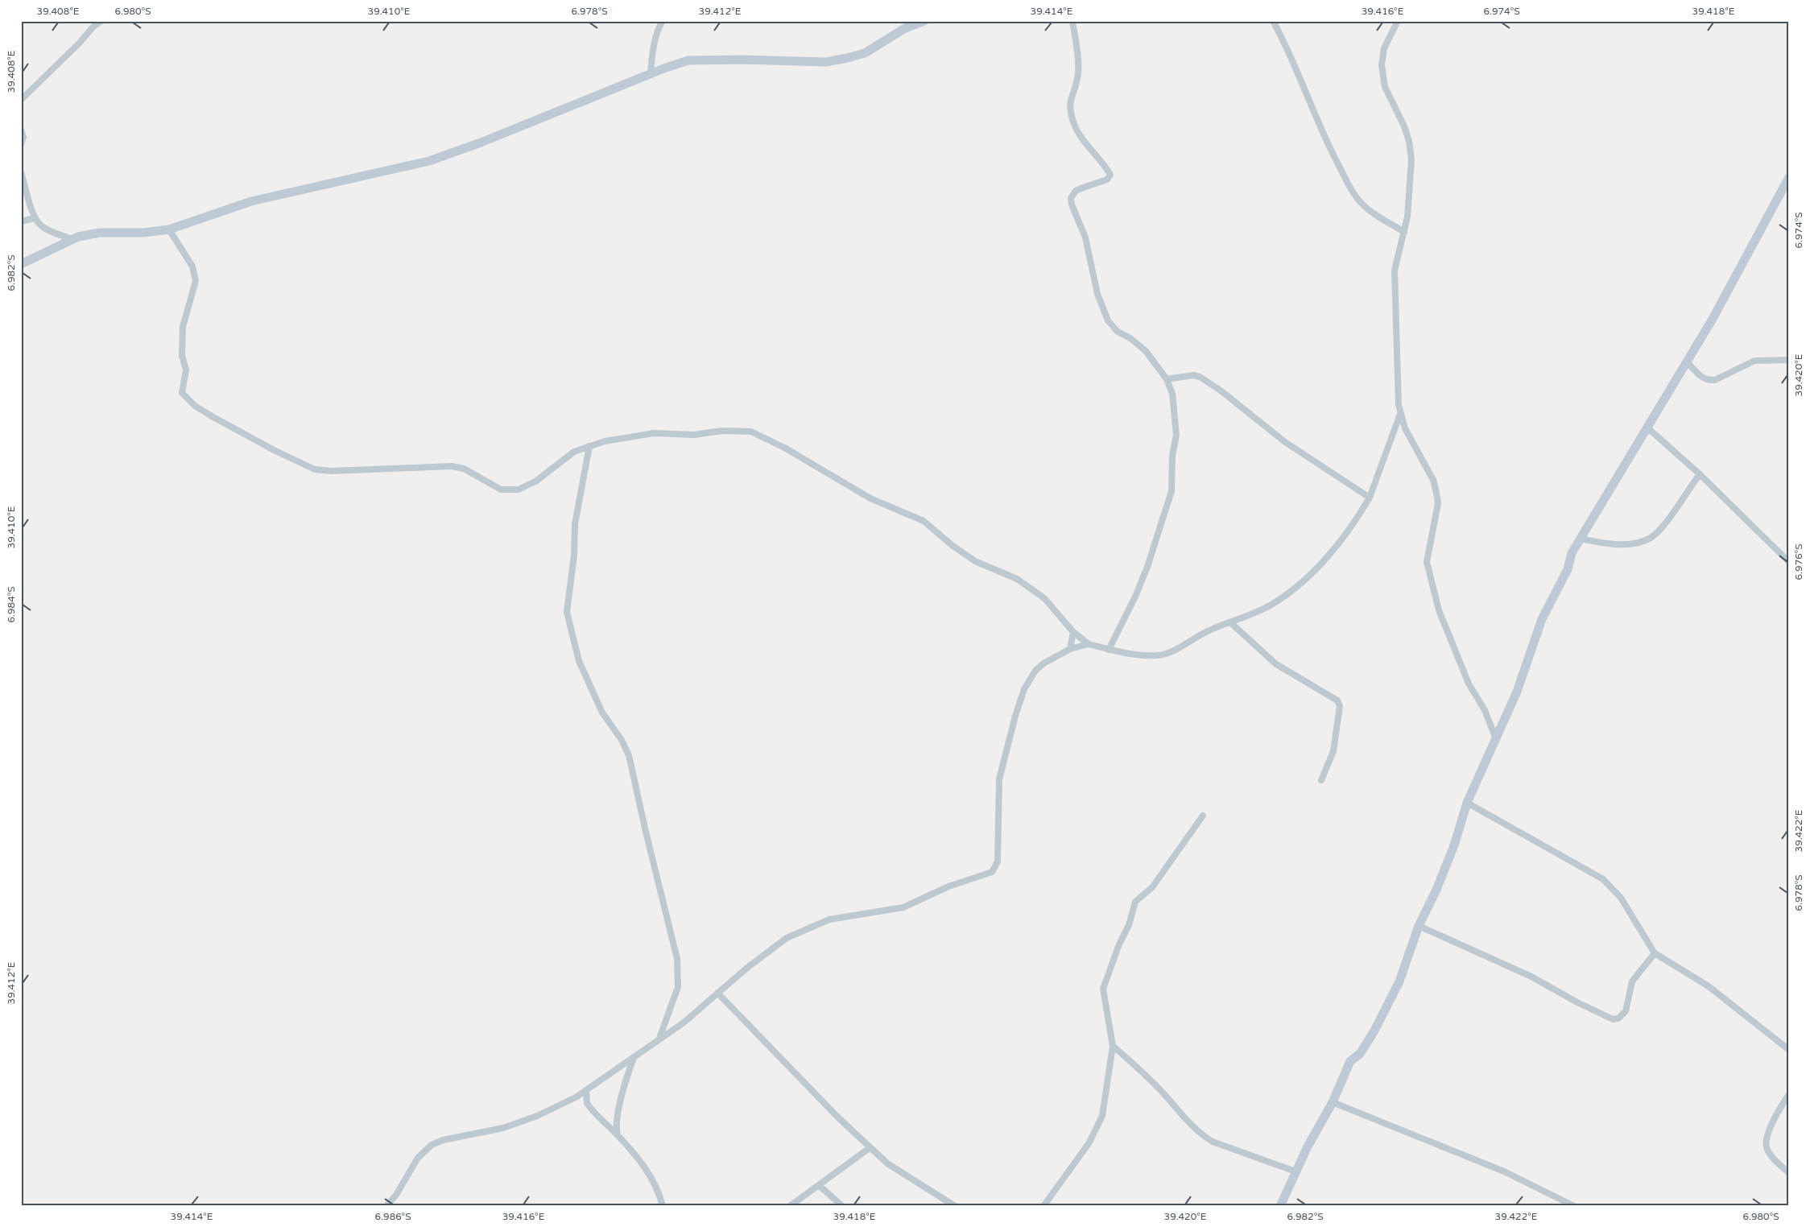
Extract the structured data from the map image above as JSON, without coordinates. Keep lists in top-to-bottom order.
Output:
{
  "coordinates": [
    "39.408°E",
    "6.980°S",
    "39.410°E",
    "6.978°S",
    "39.412°E",
    "39.414°E",
    "39.416°E",
    "6.974°S",
    "39.418°E",
    "6.982°S",
    "39.420°E",
    "6.976°S",
    "6.984°S",
    "39.422°E",
    "6.986°S"
  ]
}
